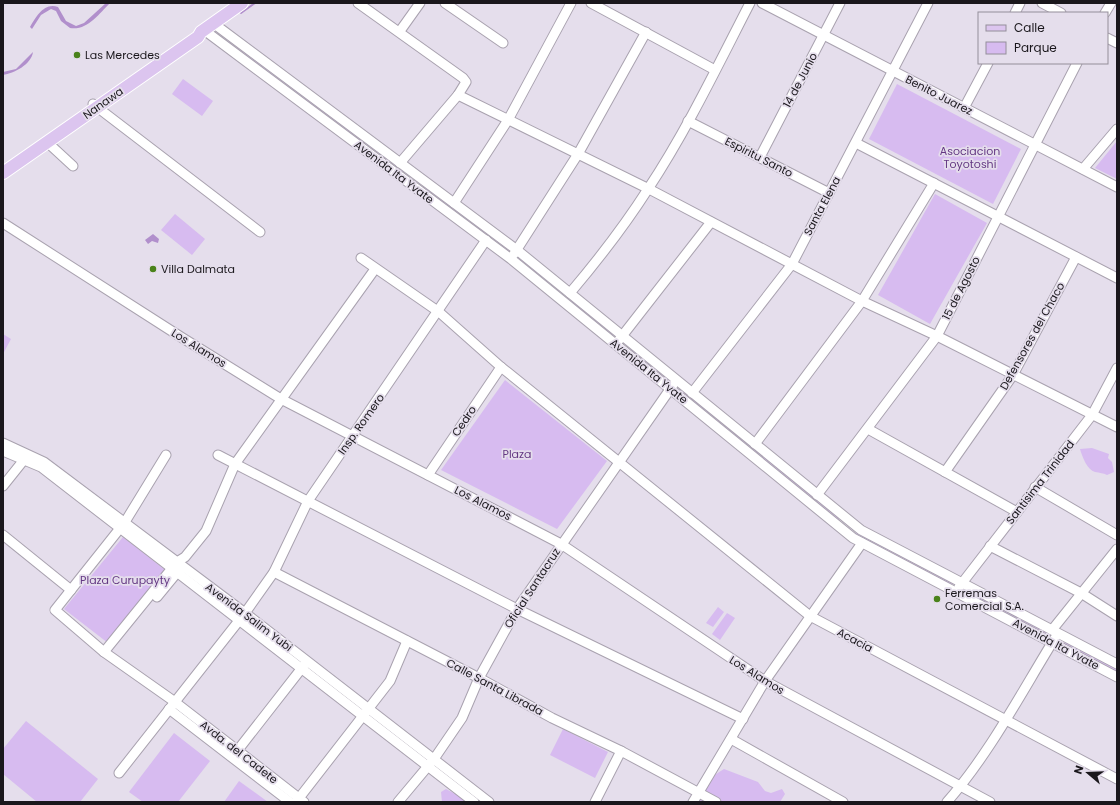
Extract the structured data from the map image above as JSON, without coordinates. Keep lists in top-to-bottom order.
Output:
{
  "streets": {
    "main road": ["Nanawa"],
    "street": [
      "14 de Junio",
      "Benito Juarez",
      "Espiritu Santo",
      "Avenida Ita Yvate",
      "Santa Elena",
      "15 de Agosto",
      "Defensores del Chaco",
      "Los Alamos",
      "Cedro",
      "Insp. Romero",
      "Santisima Trinidad",
      "Oficial Santacruz",
      "Avenida Salim Yubi",
      "Acacia",
      "Calle Santa Librada",
      "Avda. del Cadete"
    ]
  },
  "crossings": [
    ["14 de Junio", "Benito Juarez"],
    ["14 de Junio", "Espiritu Santo"],
    ["Benito Juarez", "Santa Elena"],
    ["Benito Juarez", "15 de Agosto"],
    ["Nanawa", "Avenida Ita Yvate"],
    ["Espiritu Santo", "Santa Elena"],
    ["Avenida Ita Yvate", "Santa Elena"],
    ["Avenida Ita Yvate", "15 de Agosto"],
    ["Avenida Ita Yvate", "Insp. Romero"],
    ["Avenida Ita Yvate", "Santisima Trinidad"],
    ["Avenida Ita Yvate", "Oficial Santacruz"],
    ["Los Alamos", "Cedro"],
    ["Los Alamos", "Insp. Romero"],
    ["Los Alamos", "Oficial Santacruz"],
    ["Cedro", "Acacia"],
    ["Insp. Romero", "Avenida Salim Yubi"],
    ["Insp. Romero", "Acacia"],
    ["Insp. Romero", "Calle Santa Librada"],
    ["Oficial Santacruz", "Avenida Salim Yubi"],
    ["Oficial Santacruz", "Acacia"],
    ["Oficial Santacruz", "Calle Santa Librada"]
  ],
  "parks": ["Asociacion Toyotoshi", "Plaza", "Plaza Curupayty"],
  "places": ["Las Mercedes", "Villa Dalmata", "Ferremas Comercial S.A."],
  "legend": ["Calle", "Parque"],
  "north": "left"
}
